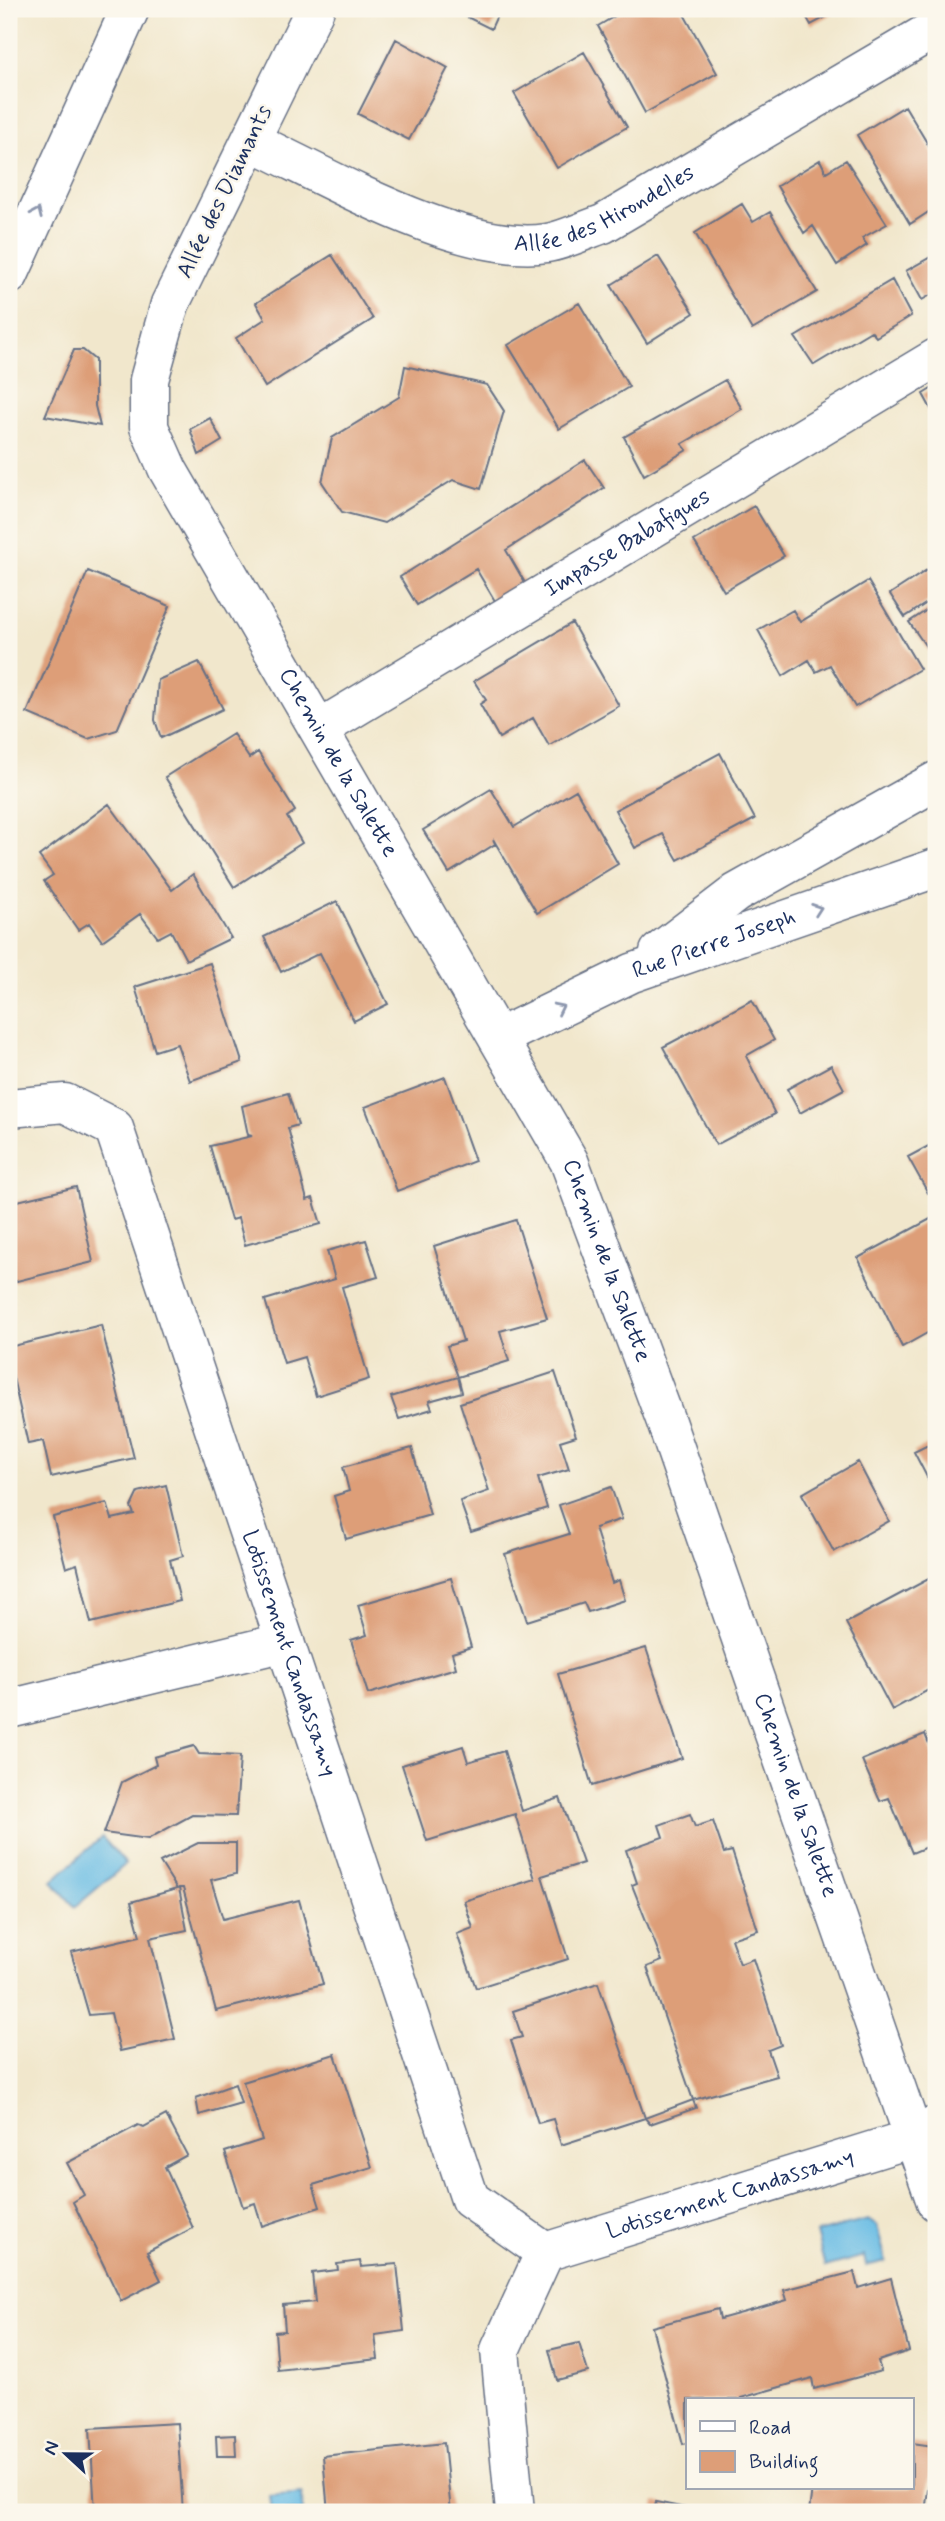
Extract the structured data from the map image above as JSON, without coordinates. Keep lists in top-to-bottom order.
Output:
{
  "streets": {
    "main road": [
      "Allée des Diamants",
      "Allée des Hirondelles",
      "Impasse Babafigues",
      "Chemin de la Salette",
      "Rue Pierre Joseph",
      "Lotissement Candassamy"
    ]
  },
  "crossings": [
    ["Allée des Diamants", "Allée des Hirondelles"],
    ["Allée des Diamants", "Chemin de la Salette"],
    ["Impasse Babafigues", "Chemin de la Salette"],
    ["Chemin de la Salette", "Rue Pierre Joseph"],
    ["Chemin de la Salette", "Lotissement Candassamy"]
  ],
  "legend": ["Road", "Building"],
  "north": "left"
}
